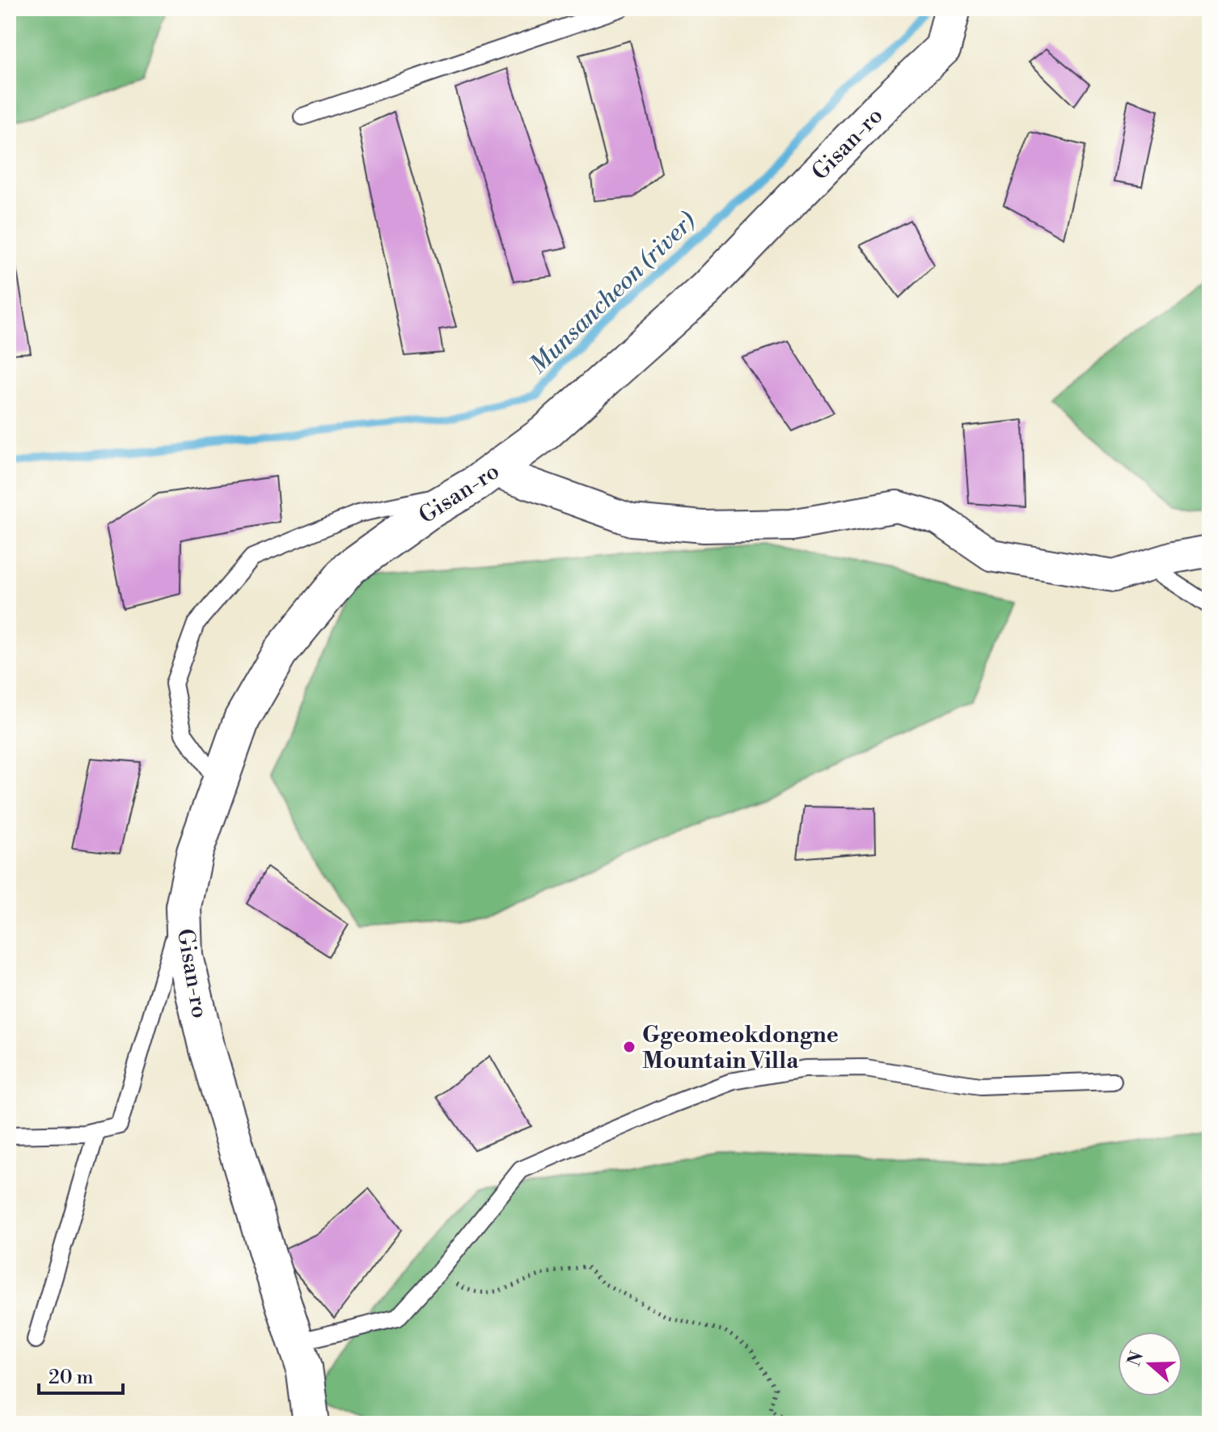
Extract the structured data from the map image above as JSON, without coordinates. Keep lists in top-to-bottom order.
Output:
{
  "streets": {
    "main road": ["Gisan-ro"]
  },
  "water": ["Munsancheon (river)"],
  "places": ["Ggeomeokdongne Mountain Villa"],
  "scale_bar": "20 m",
  "north": "left"
}
